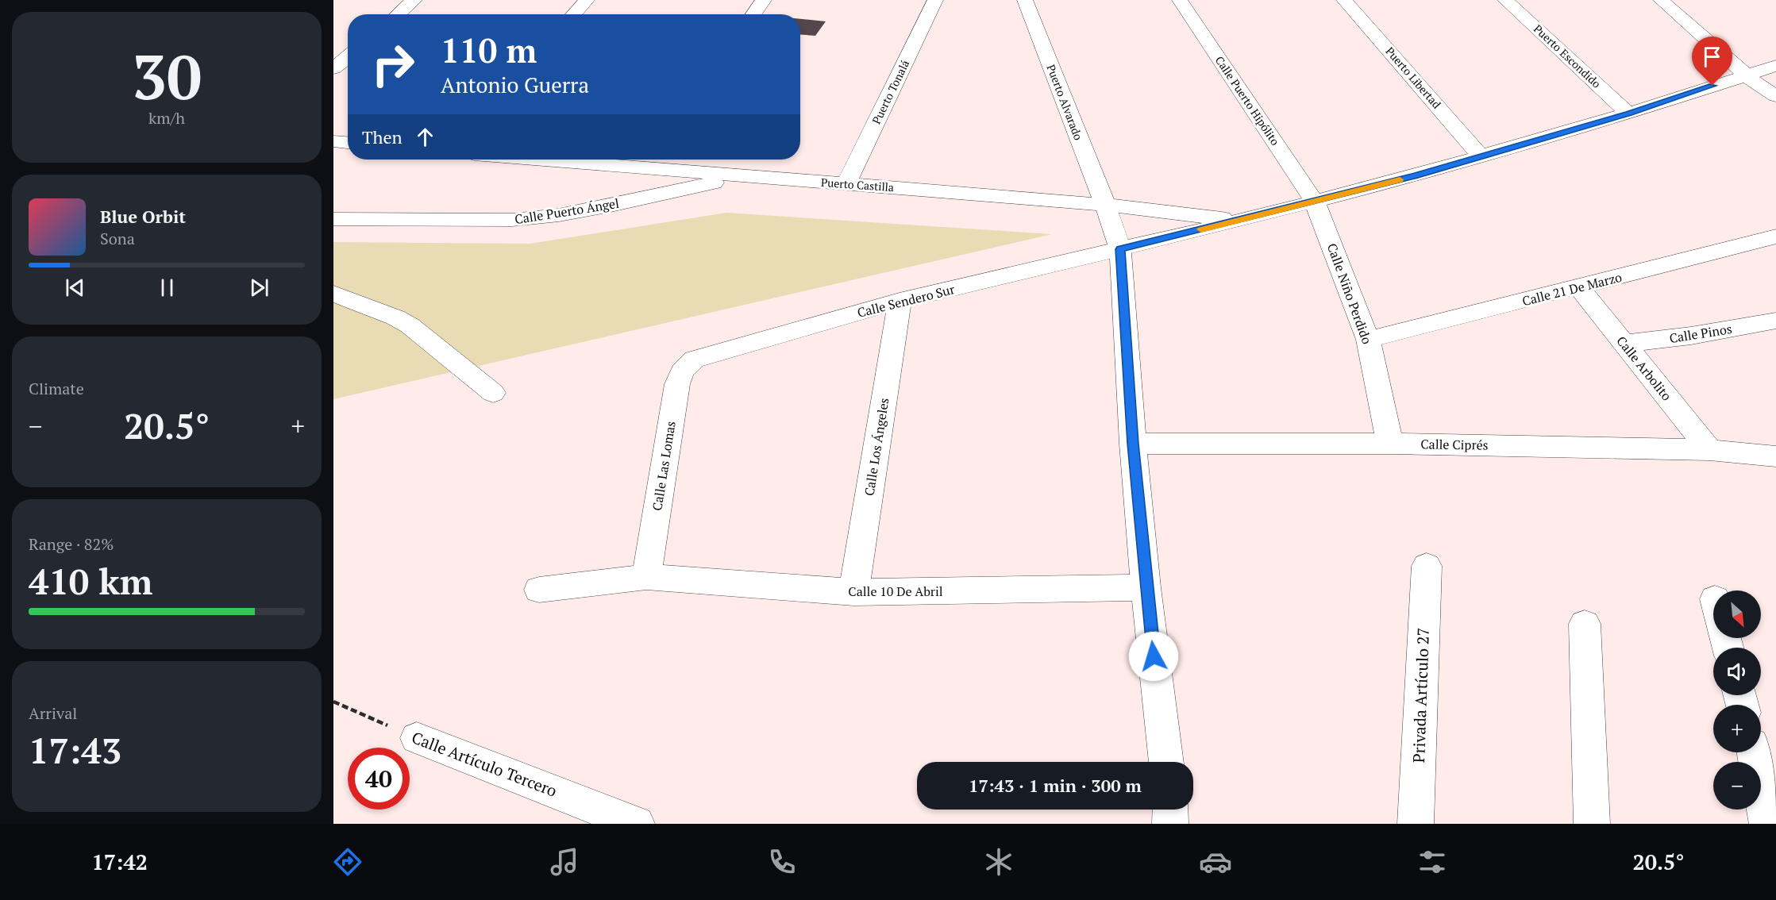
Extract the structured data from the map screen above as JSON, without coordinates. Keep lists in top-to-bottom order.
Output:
{
  "streets": {
    "street": [
      "Puerto Escondido",
      "Puerto Libertad",
      "Puerto Tonalá",
      "Calle Puerto Hipólito",
      "Puerto Alvarado",
      "Puerto Castilla",
      "Calle Puerto Ángel",
      "Calle 21 De Marzo",
      "Calle Niño Perdido",
      "Calle Sendero Sur",
      "Calle Pinos",
      "Calle Arbolito",
      "Calle Ciprés",
      "Calle Los Ángeles",
      "Calle Las Lomas",
      "Calle 10 De Abril",
      "Privada Artículo 27",
      "Calle Artículo Tercero"
    ]
  },
  "crossings": [
    ["Puerto Escondido", "Calle Sendero Sur"],
    ["Puerto Libertad", "Calle Sendero Sur"],
    ["Puerto Tonalá", "Puerto Castilla"],
    ["Calle Puerto Hipólito", "Calle Niño Perdido"],
    ["Calle Puerto Hipólito", "Calle Sendero Sur"],
    ["Puerto Alvarado", "Puerto Castilla"],
    ["Puerto Alvarado", "Calle Sendero Sur"],
    ["Puerto Alvarado", "Calle Ciprés"],
    ["Puerto Alvarado", "Calle 10 De Abril"],
    ["Puerto Castilla", "Calle Puerto Ángel"],
    ["Puerto Castilla", "Calle Sendero Sur"],
    ["Calle 21 De Marzo", "Calle Niño Perdido"],
    ["Calle 21 De Marzo", "Calle Arbolito"],
    ["Calle Niño Perdido", "Calle Sendero Sur"],
    ["Calle Niño Perdido", "Calle Ciprés"],
    ["Calle Sendero Sur", "Calle Los Ángeles"],
    ["Calle Sendero Sur", "Calle Las Lomas"],
    ["Calle Pinos", "Calle Arbolito"],
    ["Calle Arbolito", "Calle Ciprés"],
    ["Calle Los Ángeles", "Calle 10 De Abril"],
    ["Calle Las Lomas", "Calle 10 De Abril"]
  ],
  "north": "bottom right",
  "page": {
    "tile": [
      ["30", "km/h"],
      "Climate",
      ["Range · 82%", "410 km"],
      ["Arrival", "17:43"]
    ],
    "turn": ["110 m", "Antonio Guerra"],
    "then": "Then",
    "song": ["Blue Orbit", "Sona"],
    "heat": ["−", "20.5°", "+"],
    "map_buttons": ["+", "−"],
    "limit": "40",
    "trip": "17:43 · 1 min · 300 m",
    "tabs": ["17:42", "20.5°"]
  }
}
